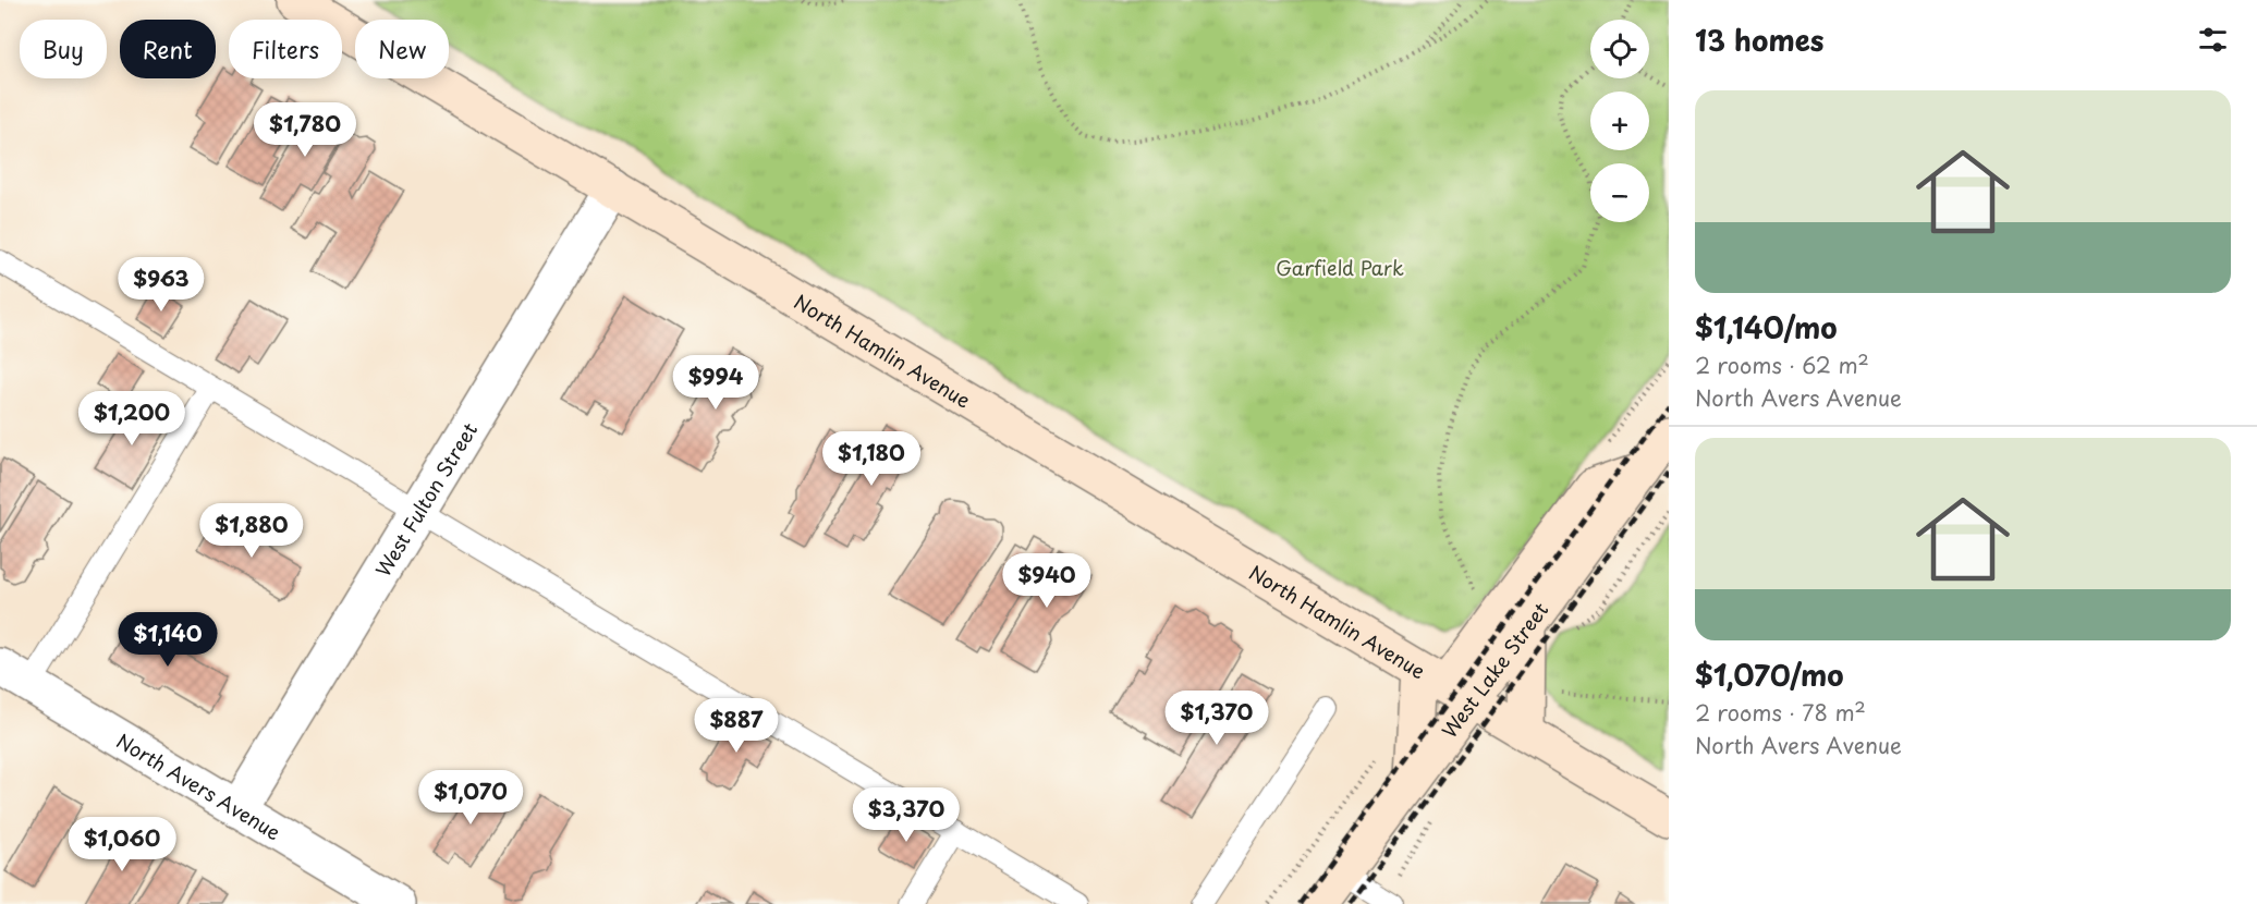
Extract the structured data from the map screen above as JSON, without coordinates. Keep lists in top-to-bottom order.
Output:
{
  "streets": {
    "street": [
      "North Hamlin Avenue",
      "West Fulton Street",
      "West Lake Street",
      "North Avers Avenue"
    ]
  },
  "crossings": [
    ["North Hamlin Avenue", "West Fulton Street"],
    ["North Hamlin Avenue", "West Lake Street"],
    ["West Fulton Street", "North Avers Avenue"]
  ],
  "parks": ["Garfield Park"],
  "page": {
    "heading": "13 homes",
    "map_buttons": ["+", "−"],
    "chip": [
      "Buy",
      "Rent",
      "Filters",
      "New"
    ],
    "list": [
      {
        "name": "$1,140/mo",
        "note": "2 rooms · 62 m² · North Avers Avenue"
      },
      {
        "name": "$1,070/mo",
        "note": "2 rooms · 78 m² · North Avers Avenue"
      }
    ],
    "price": [
      "$1,780",
      "$963",
      "$994",
      "$1,200",
      "$1,180",
      "$1,880",
      "$940",
      "$1,140",
      "$1,370",
      "$887",
      "$1,070",
      "$3,370",
      "$1,060"
    ]
  }
}
